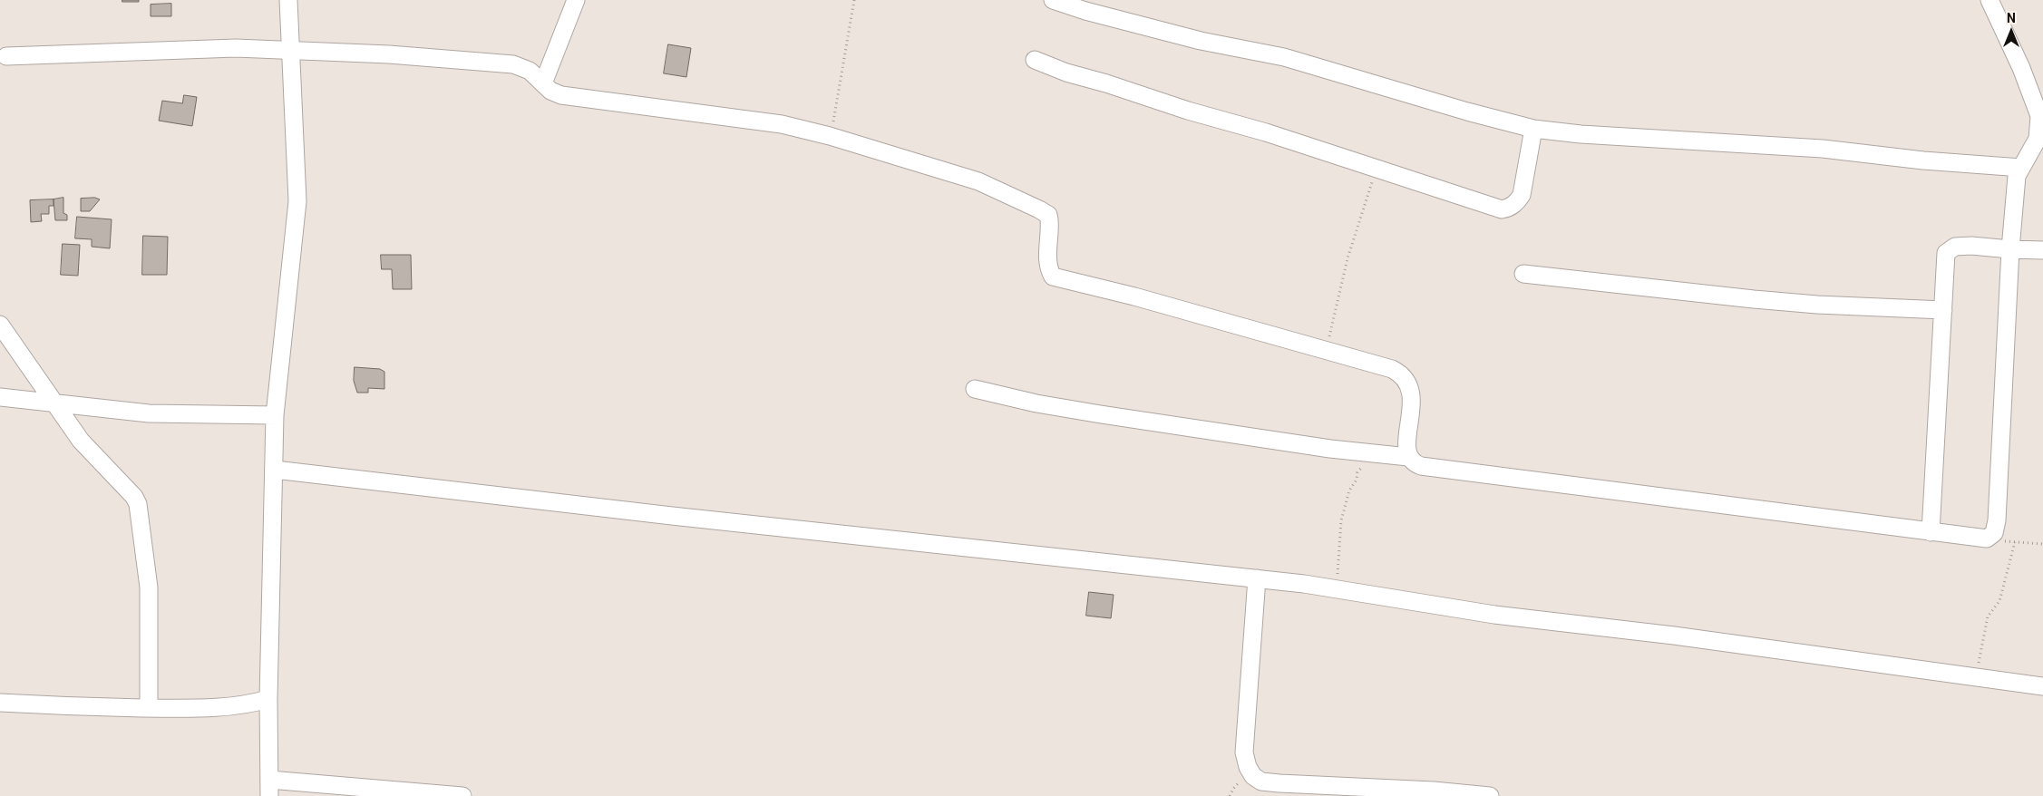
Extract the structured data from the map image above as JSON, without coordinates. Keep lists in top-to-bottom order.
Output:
{
  "north": "top"
}
